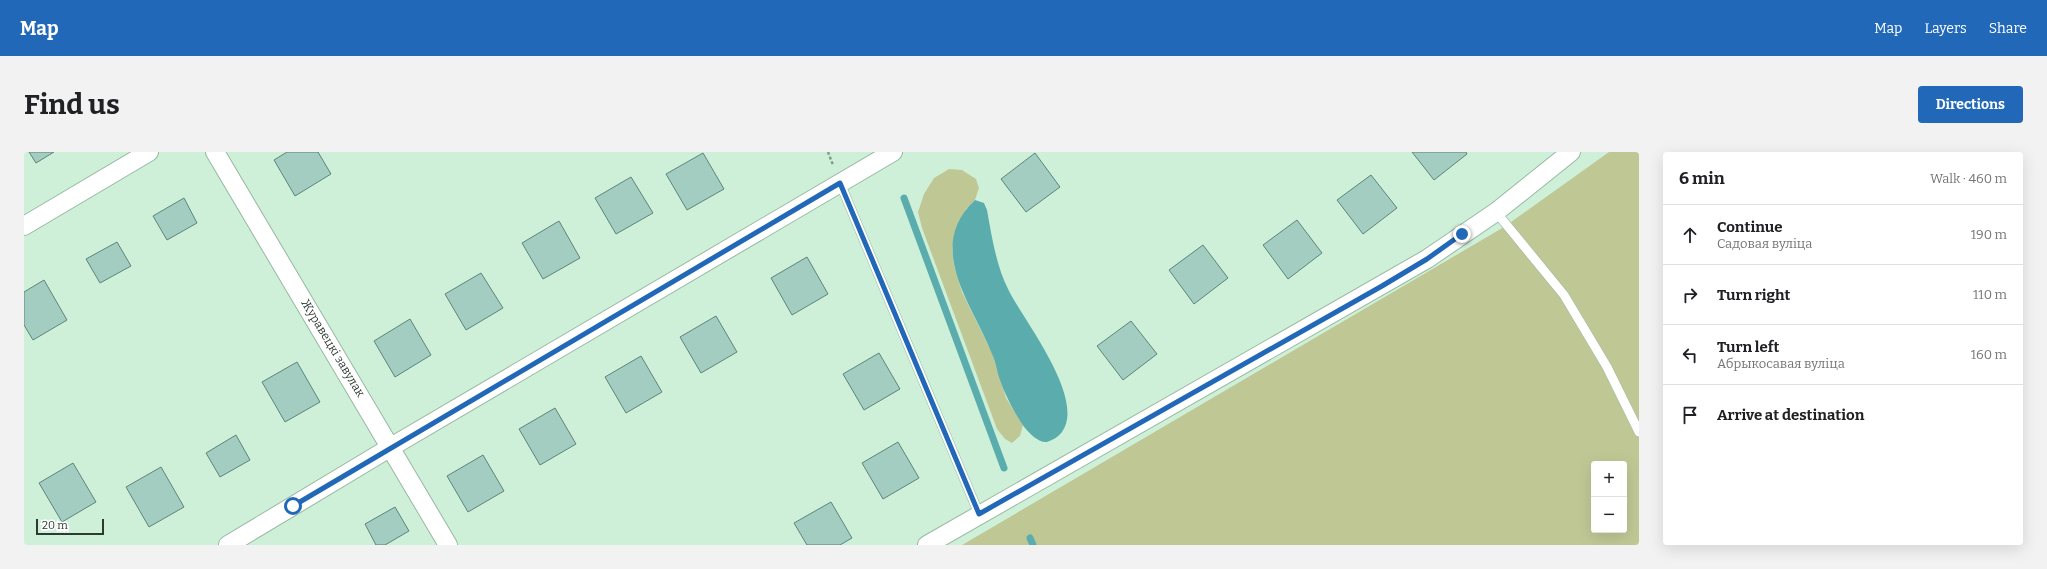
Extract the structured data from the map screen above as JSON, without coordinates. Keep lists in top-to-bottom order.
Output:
{
  "streets": {
    "street": ["Журавецкі завулак"]
  },
  "scale_bar": "20 m",
  "page": {
    "header": "Map",
    "nav": ["Map", "Layers", "Share"],
    "buttons": "Directions",
    "title": "Find us",
    "heading": ["6 min", "Walk · 460 m"],
    "list": [
      ["Continue", "Садовая вуліца", "190 m"],
      ["Turn right", "110 m"],
      ["Turn left", "Абрыкосавая вуліца", "160 m"],
      "Arrive at destination"
    ],
    "map_buttons": ["+", "−"],
    "scale": "20 m"
  }
}
